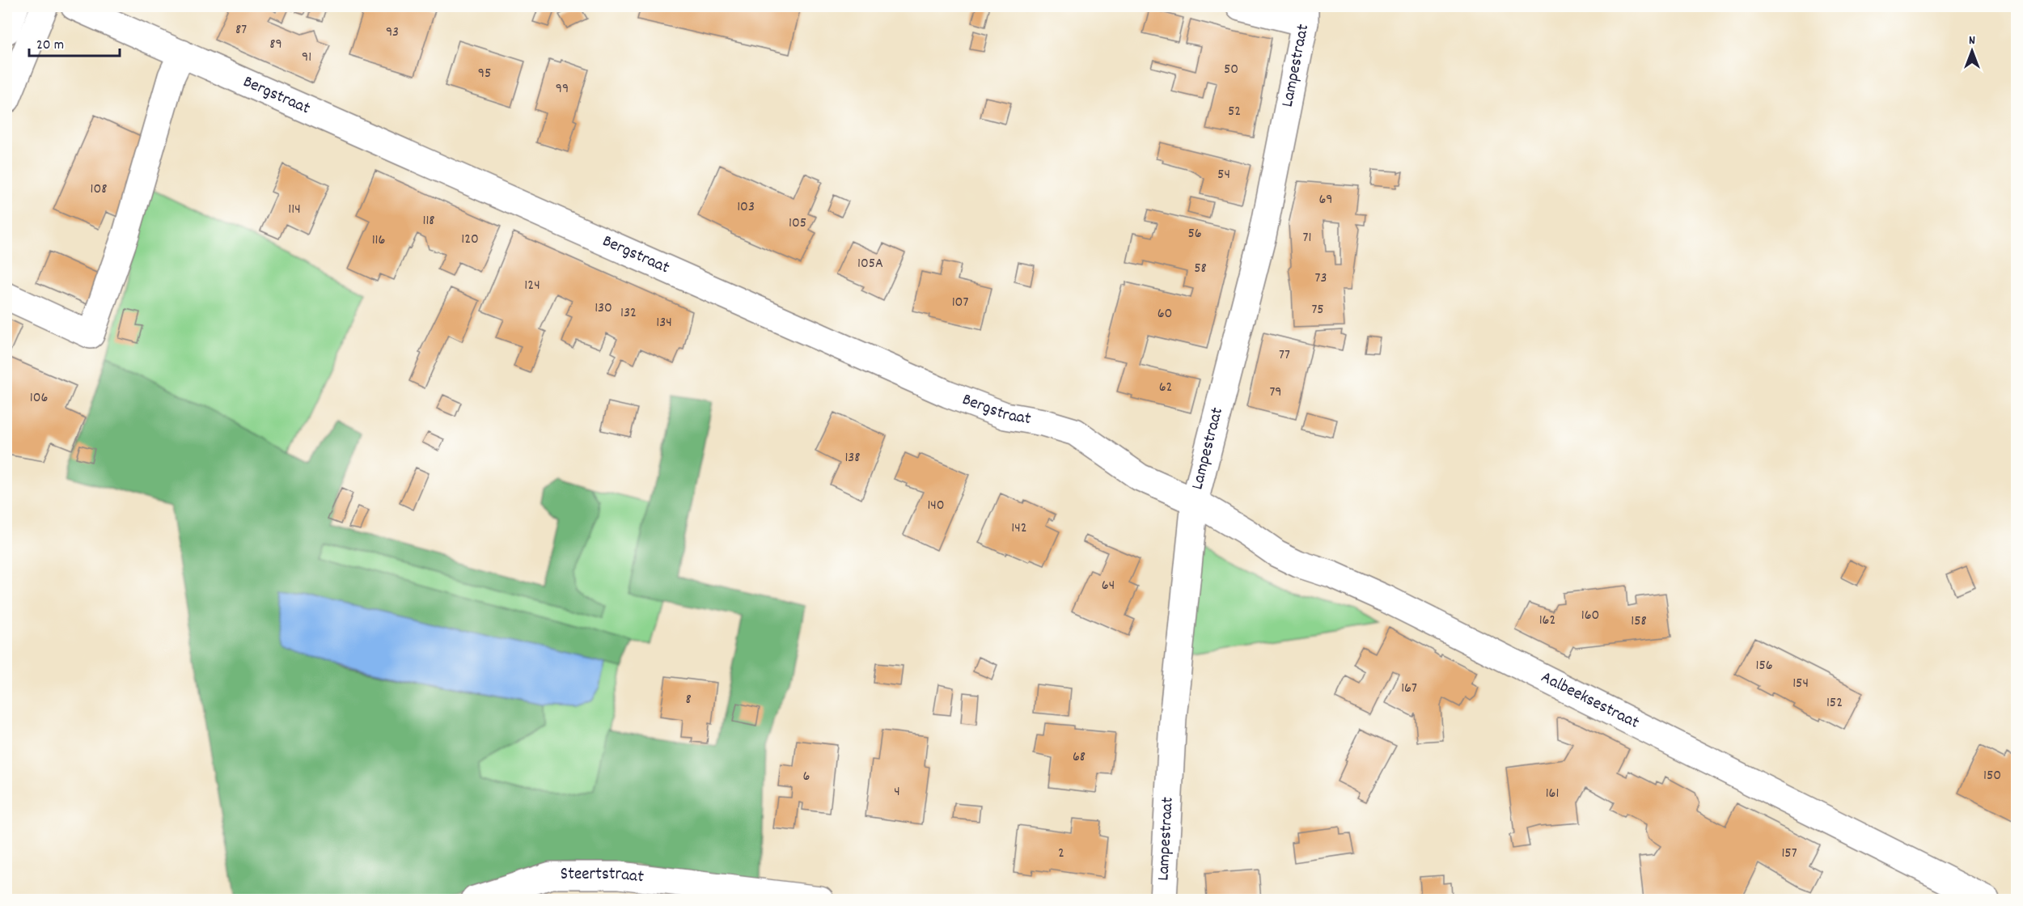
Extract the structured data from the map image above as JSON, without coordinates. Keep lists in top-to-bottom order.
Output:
{
  "streets": {
    "street": [
      "Lampestraat",
      "Bergstraat",
      "Aalbeeksestraat",
      "Steertstraat"
    ]
  },
  "crossings": [
    ["Lampestraat", "Bergstraat"],
    ["Lampestraat", "Aalbeeksestraat"],
    ["Bergstraat", "Aalbeeksestraat"]
  ],
  "house_numbers": [
    "87",
    "93",
    "89",
    "91",
    "50",
    "95",
    "99",
    "52",
    "54",
    "108",
    "69",
    "103",
    "114",
    "118",
    "105",
    "56",
    "71",
    "120",
    "116",
    "105A",
    "58",
    "73",
    "124",
    "107",
    "130",
    "75",
    "132",
    "60",
    "134",
    "77",
    "62",
    "79",
    "106",
    "138",
    "140",
    "142",
    "64",
    "160",
    "162",
    "158",
    "156",
    "154",
    "167",
    "8",
    "152",
    "68",
    "150",
    "6",
    "4",
    "161",
    "2",
    "157"
  ],
  "scale_bar": "20 m",
  "north": "top"
}
